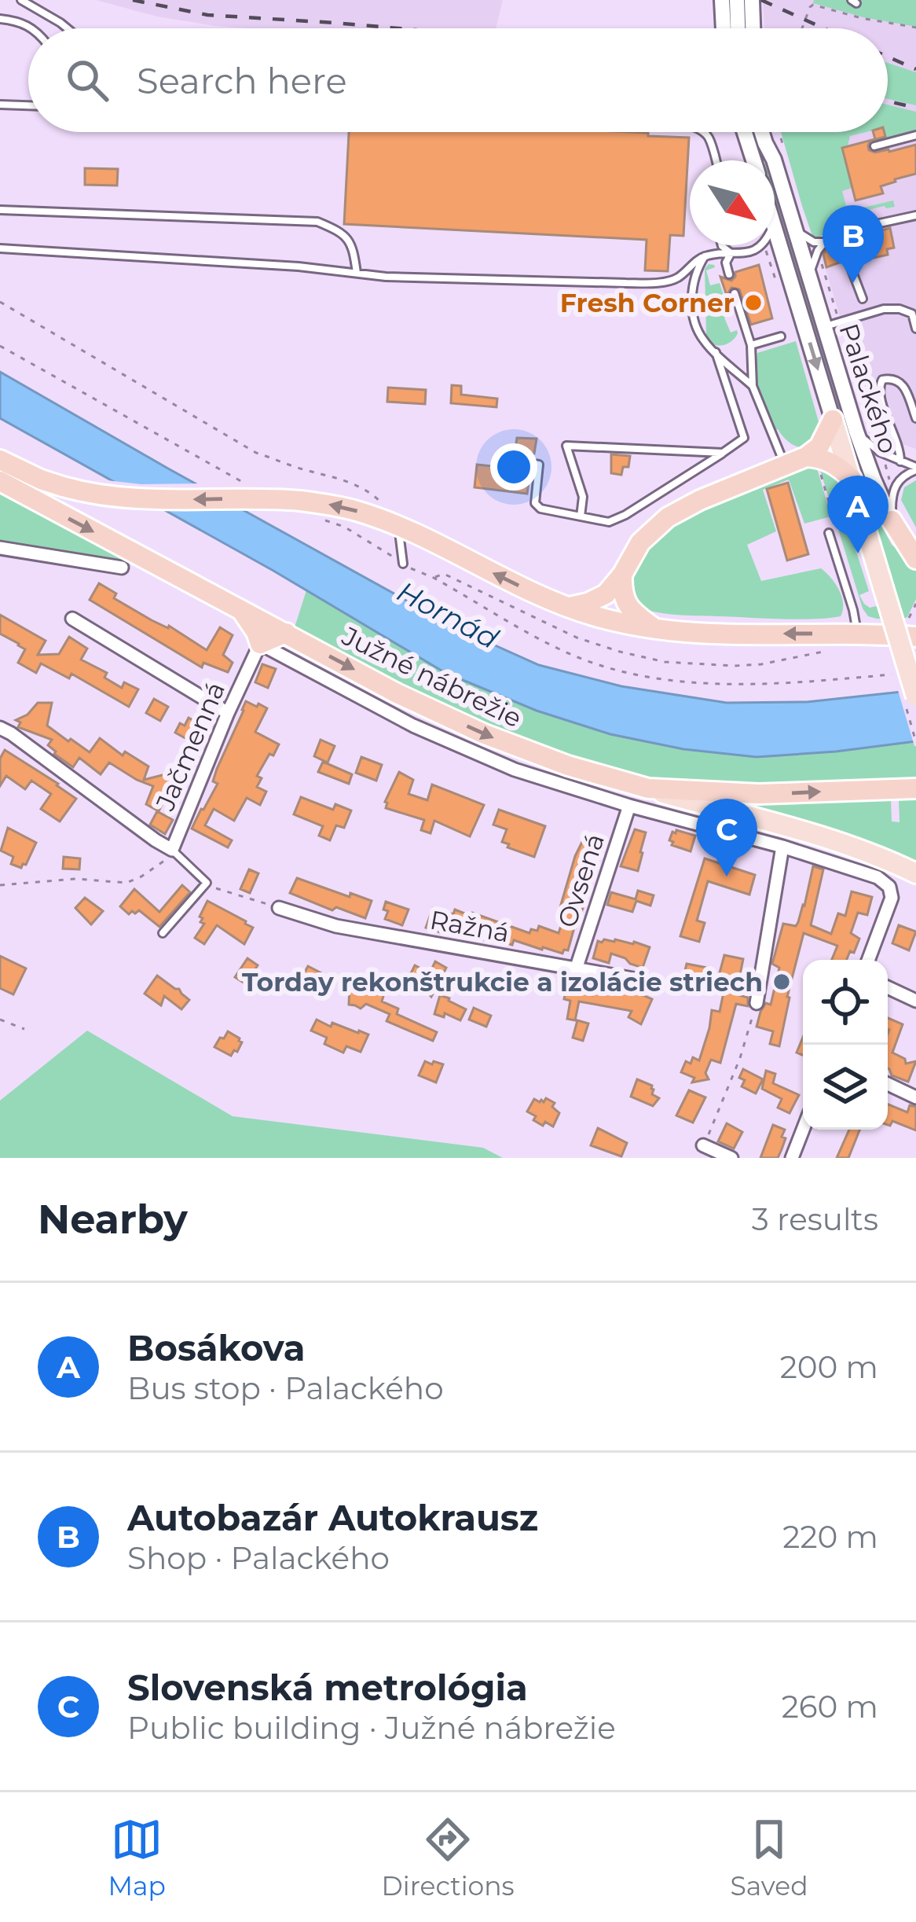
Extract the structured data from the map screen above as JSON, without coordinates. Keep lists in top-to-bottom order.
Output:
{
  "streets": {
    "highway": ["Južné nábrežie"],
    "street": [
      "Palackého",
      "Jačmenná",
      "Ovsená",
      "Ražná"
    ]
  },
  "crossings": [
    ["Južné nábrežie", "Jačmenná"],
    ["Južné nábrežie", "Ovsená"],
    ["Ovsená", "Ražná"]
  ],
  "water": ["Hornád"],
  "places": ["Fresh Corner", "Torday rekonštrukcie a izolácie striech"],
  "north": "bottom right",
  "page": {
    "search": "Search here",
    "pins": ["B", "A", "C"],
    "heading": ["Nearby", "3 results"],
    "list": [
      {
        "mark": "A",
        "name": "Bosákova",
        "note": "Bus stop · Palackého",
        "value": "200 m"
      },
      {
        "mark": "B",
        "name": "Autobazár Autokrausz",
        "note": "Shop · Palackého",
        "value": "220 m"
      },
      {
        "mark": "C",
        "name": "Slovenská metrológia",
        "note": "Public building · Južné nábrežie",
        "value": "260 m"
      }
    ],
    "nav": ["Map", "Directions", "Saved"]
  }
}
